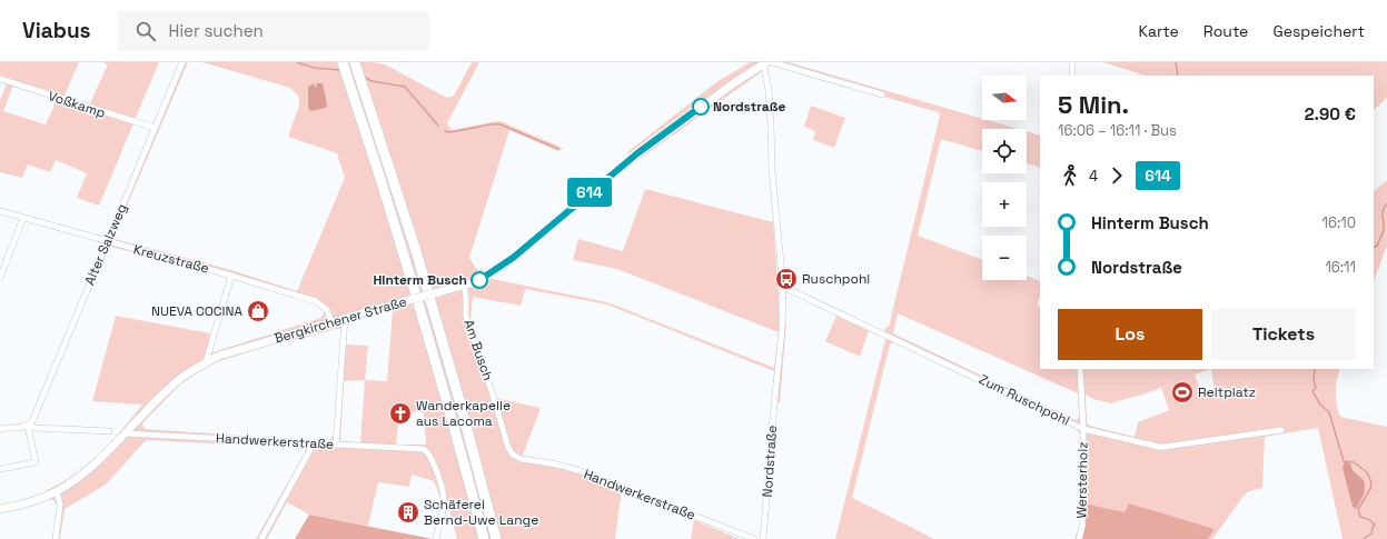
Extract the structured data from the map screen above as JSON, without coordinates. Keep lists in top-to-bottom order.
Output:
{
  "streets": {
    "street": [
      "Voßkamp",
      "Alter Salzweg",
      "Kreuzstraße",
      "Bergkirchener Straße",
      "Am Busch",
      "Zum Ruschpohl",
      "Handwerkerstraße",
      "Nordstraße",
      "Wersterholz"
    ]
  },
  "crossings": [
    ["Voßkamp", "Alter Salzweg"],
    ["Alter Salzweg", "Kreuzstraße"],
    ["Kreuzstraße", "Bergkirchener Straße"],
    ["Bergkirchener Straße", "Am Busch"],
    ["Bergkirchener Straße", "Handwerkerstraße"],
    ["Bergkirchener Straße", "Nordstraße"],
    ["Am Busch", "Handwerkerstraße"],
    ["Zum Ruschpohl", "Nordstraße"],
    ["Zum Ruschpohl", "Wersterholz"]
  ],
  "places": {
    "other": ["Nordstraße", "Hinterm Busch"],
    "bus stop": ["Ruschpohl"],
    "shop": ["NUEVA COCINA"],
    "sports": ["Reitplatz"],
    "church": ["Wanderkapelle aus Lacoma"],
    "building": ["Schäferei Bernd-Uwe Lange"]
  },
  "lines": ["bus line 614"],
  "north": "right",
  "page": {
    "header": "Viabus",
    "search": "Hier suchen",
    "nav": ["Karte", "Route", "Gespeichert"],
    "on_map": "614",
    "map_buttons": ["+", "−"],
    "heading": ["5 Min.", "16:06 – 16:11 · Bus", "2.90 €"],
    "legs": ["4", "614"],
    "list": [
      {
        "name": "Hinterm Busch",
        "value": "16:10"
      },
      {
        "name": "Nordstraße",
        "value": "16:11"
      }
    ],
    "buttons": ["Los", "Tickets"]
  }
}
